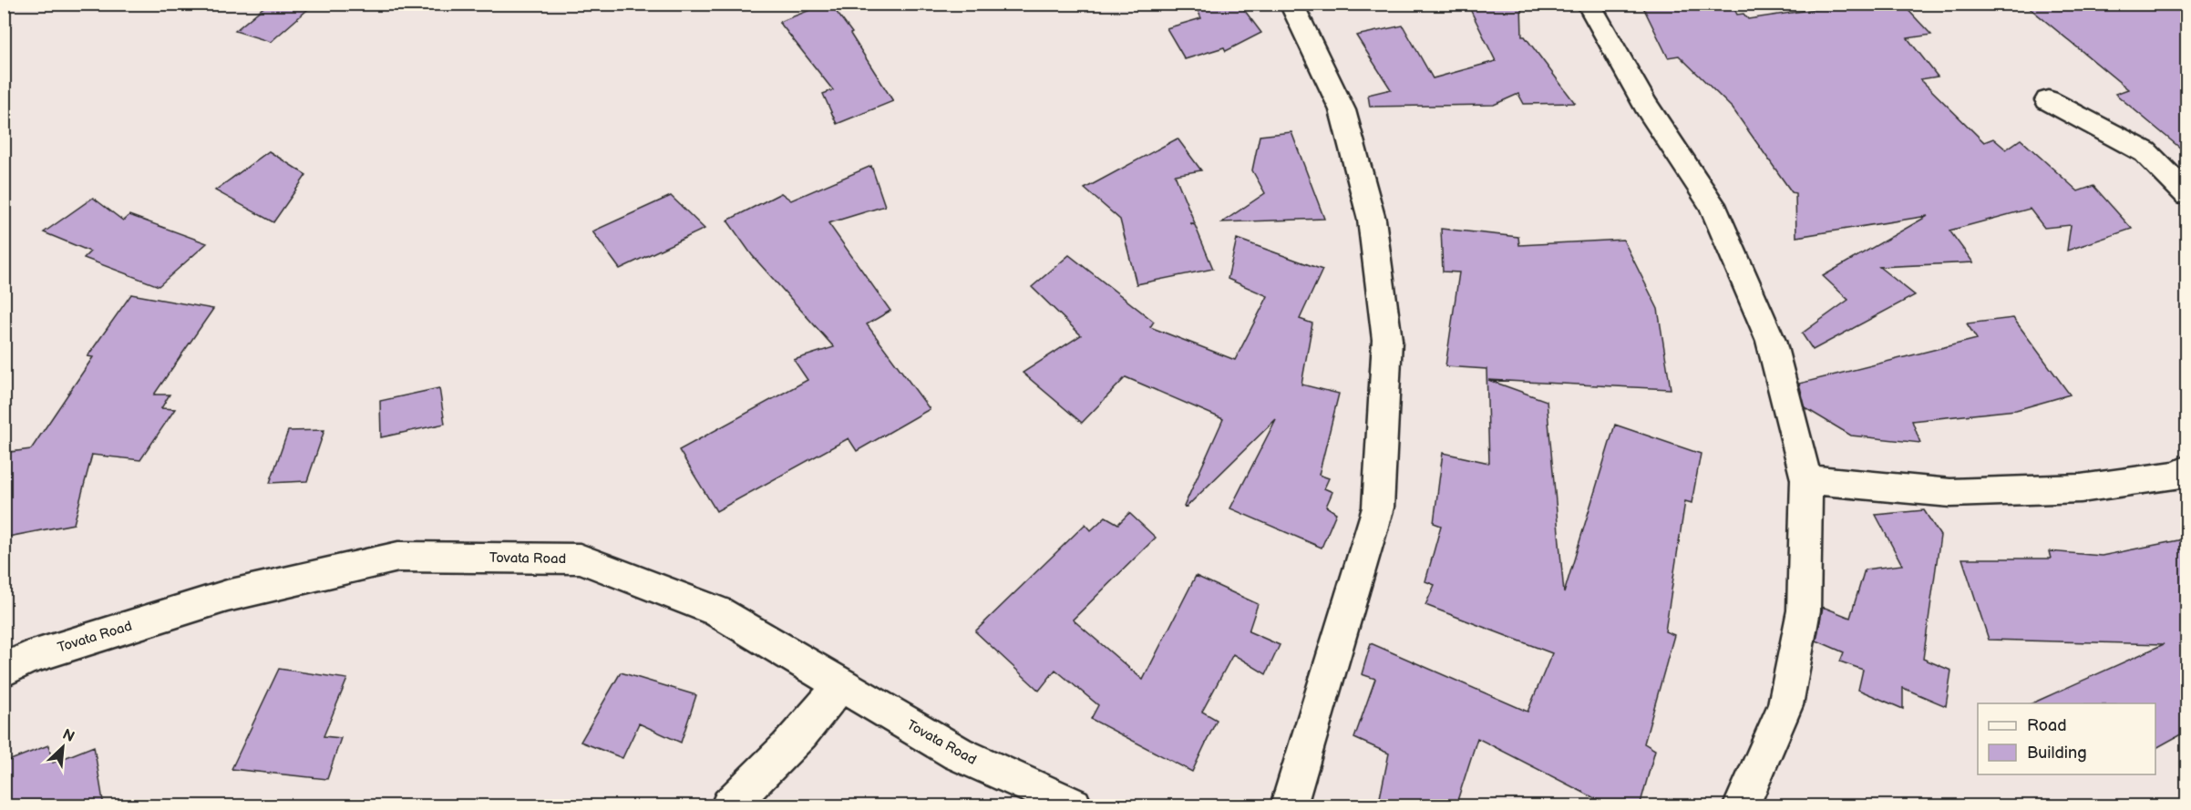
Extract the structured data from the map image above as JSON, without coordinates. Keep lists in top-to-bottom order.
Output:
{
  "streets": {
    "street": ["Tovata Road"]
  },
  "legend": ["Road", "Building"],
  "north": "top right"
}
